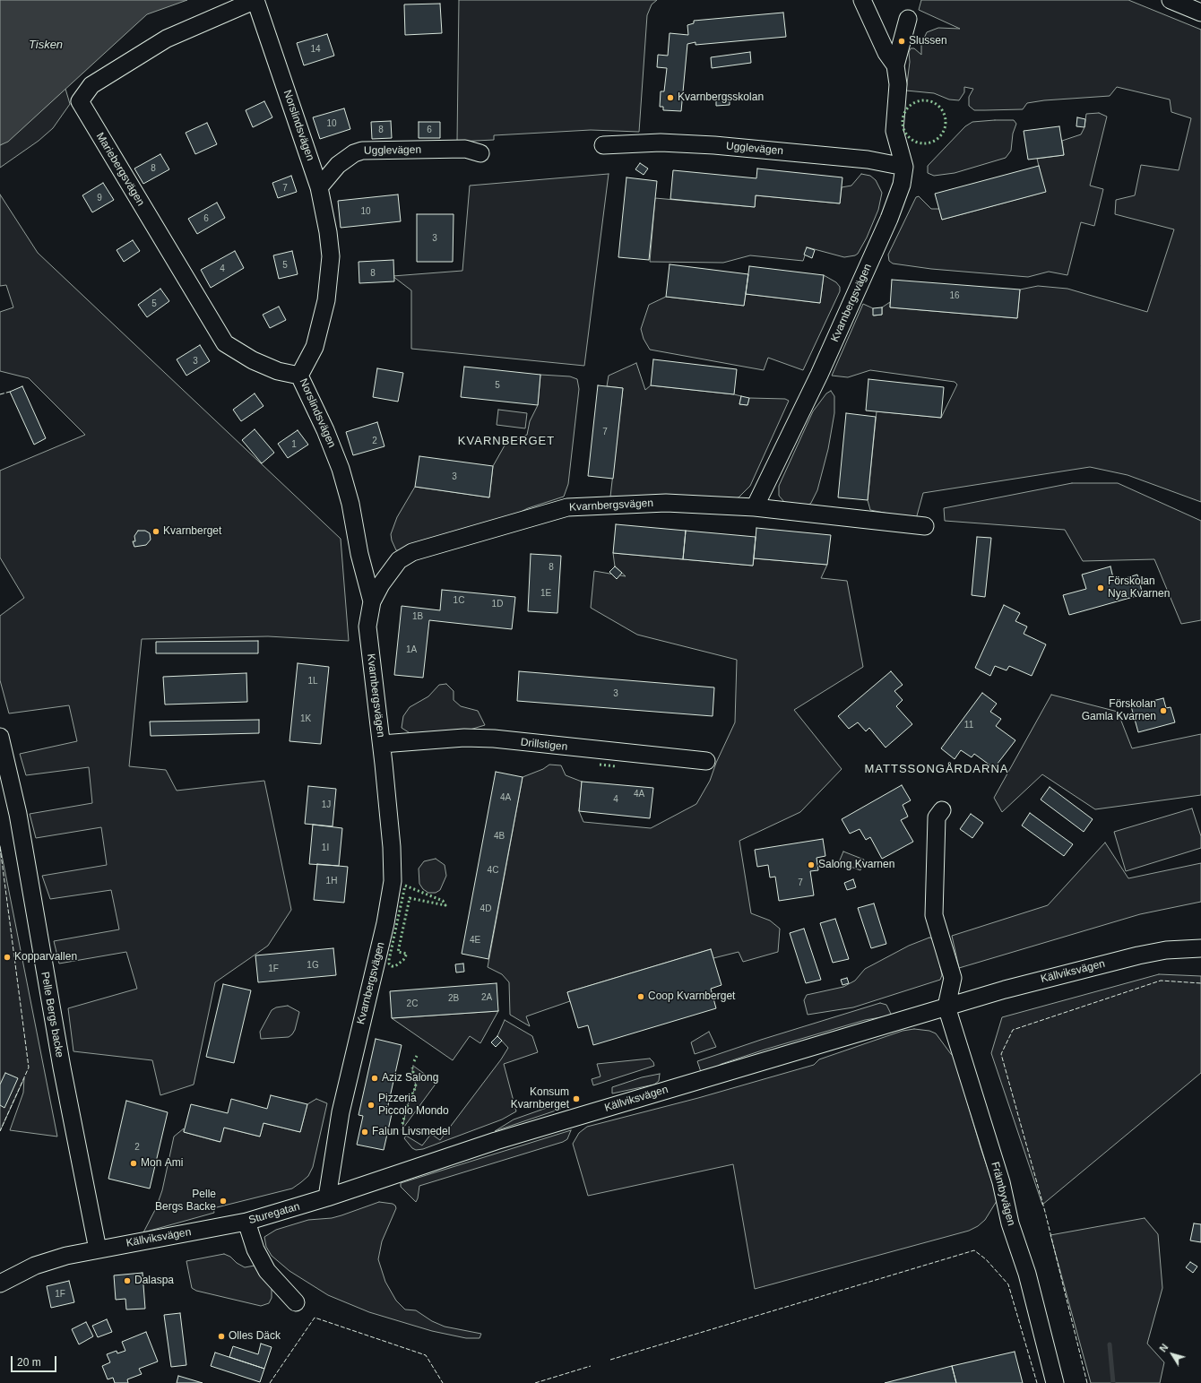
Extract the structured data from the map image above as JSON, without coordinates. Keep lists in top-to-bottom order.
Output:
{
  "streets": {
    "street": [
      "Norslindsvägen",
      "Ugglevägen",
      "Mariebergsvägen",
      "Kvarnbergsvägen",
      "Drillstigen",
      "Källviksvägen",
      "Pelle Bergs backe",
      "Främbyvägen",
      "Sturegatan"
    ]
  },
  "crossings": [
    ["Norslindsvägen", "Ugglevägen"],
    ["Norslindsvägen", "Mariebergsvägen"],
    ["Norslindsvägen", "Kvarnbergsvägen"],
    ["Ugglevägen", "Kvarnbergsvägen"],
    ["Kvarnbergsvägen", "Drillstigen"],
    ["Kvarnbergsvägen", "Källviksvägen"],
    ["Kvarnbergsvägen", "Sturegatan"],
    ["Källviksvägen", "Pelle Bergs backe"],
    ["Källviksvägen", "Främbyvägen"],
    ["Källviksvägen", "Sturegatan"]
  ],
  "districts": ["KVARNBERGET", "MATTSSONGÅRDARNA"],
  "water": ["Tisken"],
  "places": [
    "Slussen",
    "Kvarnbergsskolan",
    "Kvarnberget",
    "Förskolan Nya Kvarnen",
    "Förskolan Gamla Kvarnen",
    "Salong Kvarnen",
    "Kopparvallen",
    "Coop Kvarnberget",
    "Aziz Salong",
    "Konsum Kvarnberget",
    "Pizzeria Piccolo Mondo",
    "Falun Livsmedel",
    "Mon Ami",
    "Pelle Bergs Backe",
    "Dalaspa",
    "Olles Däck"
  ],
  "house_numbers": [
    "14",
    "10",
    "8",
    "6",
    "8",
    "7",
    "9",
    "10",
    "6",
    "3",
    "5",
    "4",
    "8",
    "16",
    "5",
    "3",
    "5",
    "7",
    "2",
    "1",
    "3",
    "8",
    "1E",
    "1C",
    "1D",
    "1B",
    "1A",
    "1L",
    "3",
    "1K",
    "11",
    "4A",
    "4A",
    "4",
    "1J",
    "4B",
    "1I",
    "4C",
    "1H",
    "7",
    "4D",
    "4E",
    "1G",
    "1F",
    "2A",
    "2B",
    "2C",
    "2",
    "1F"
  ],
  "scale_bar": "20 m",
  "north": "top left"
}
